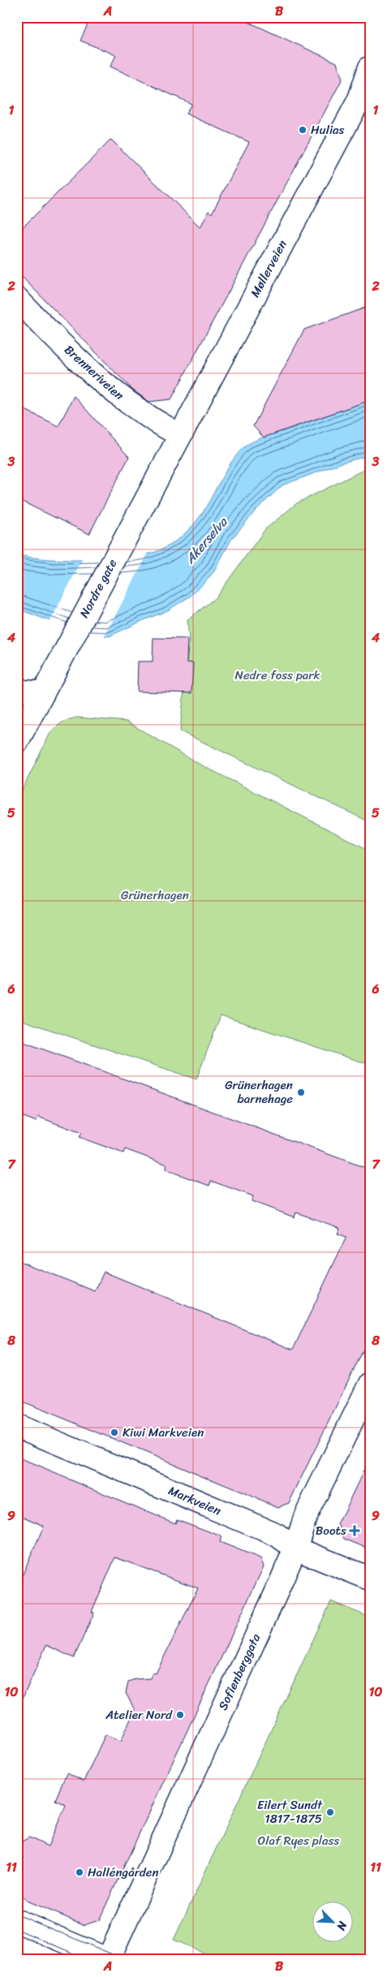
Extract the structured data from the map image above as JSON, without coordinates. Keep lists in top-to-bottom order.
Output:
{
  "streets": {
    "street": [
      "Møllerveien",
      "Brenneriveien",
      "Nordre gate",
      "Markveien",
      "Sofienberggata"
    ]
  },
  "crossings": [
    ["Møllerveien", "Brenneriveien"],
    ["Møllerveien", "Nordre gate"],
    ["Brenneriveien", "Nordre gate"],
    ["Markveien", "Sofienberggata"]
  ],
  "water": ["Akerselva"],
  "parks": ["Nedre foss park", "Grünerhagen", "Olaf Ryes plass"],
  "places": {
    "other": [
      "Hulias",
      "Grünerhagen barnehage",
      "Kiwi Markveien",
      "Atelier Nord",
      "Eilert Sundt 1817-1875",
      "Halléngården"
    ],
    "health": ["Boots"]
  },
  "north": "bottom right",
  "grid": {
    "columns": ["A", "B"],
    "rows": [
      "1",
      "2",
      "3",
      "4",
      "5",
      "6",
      "7",
      "8",
      "9",
      "10",
      "11"
    ]
  }
}
